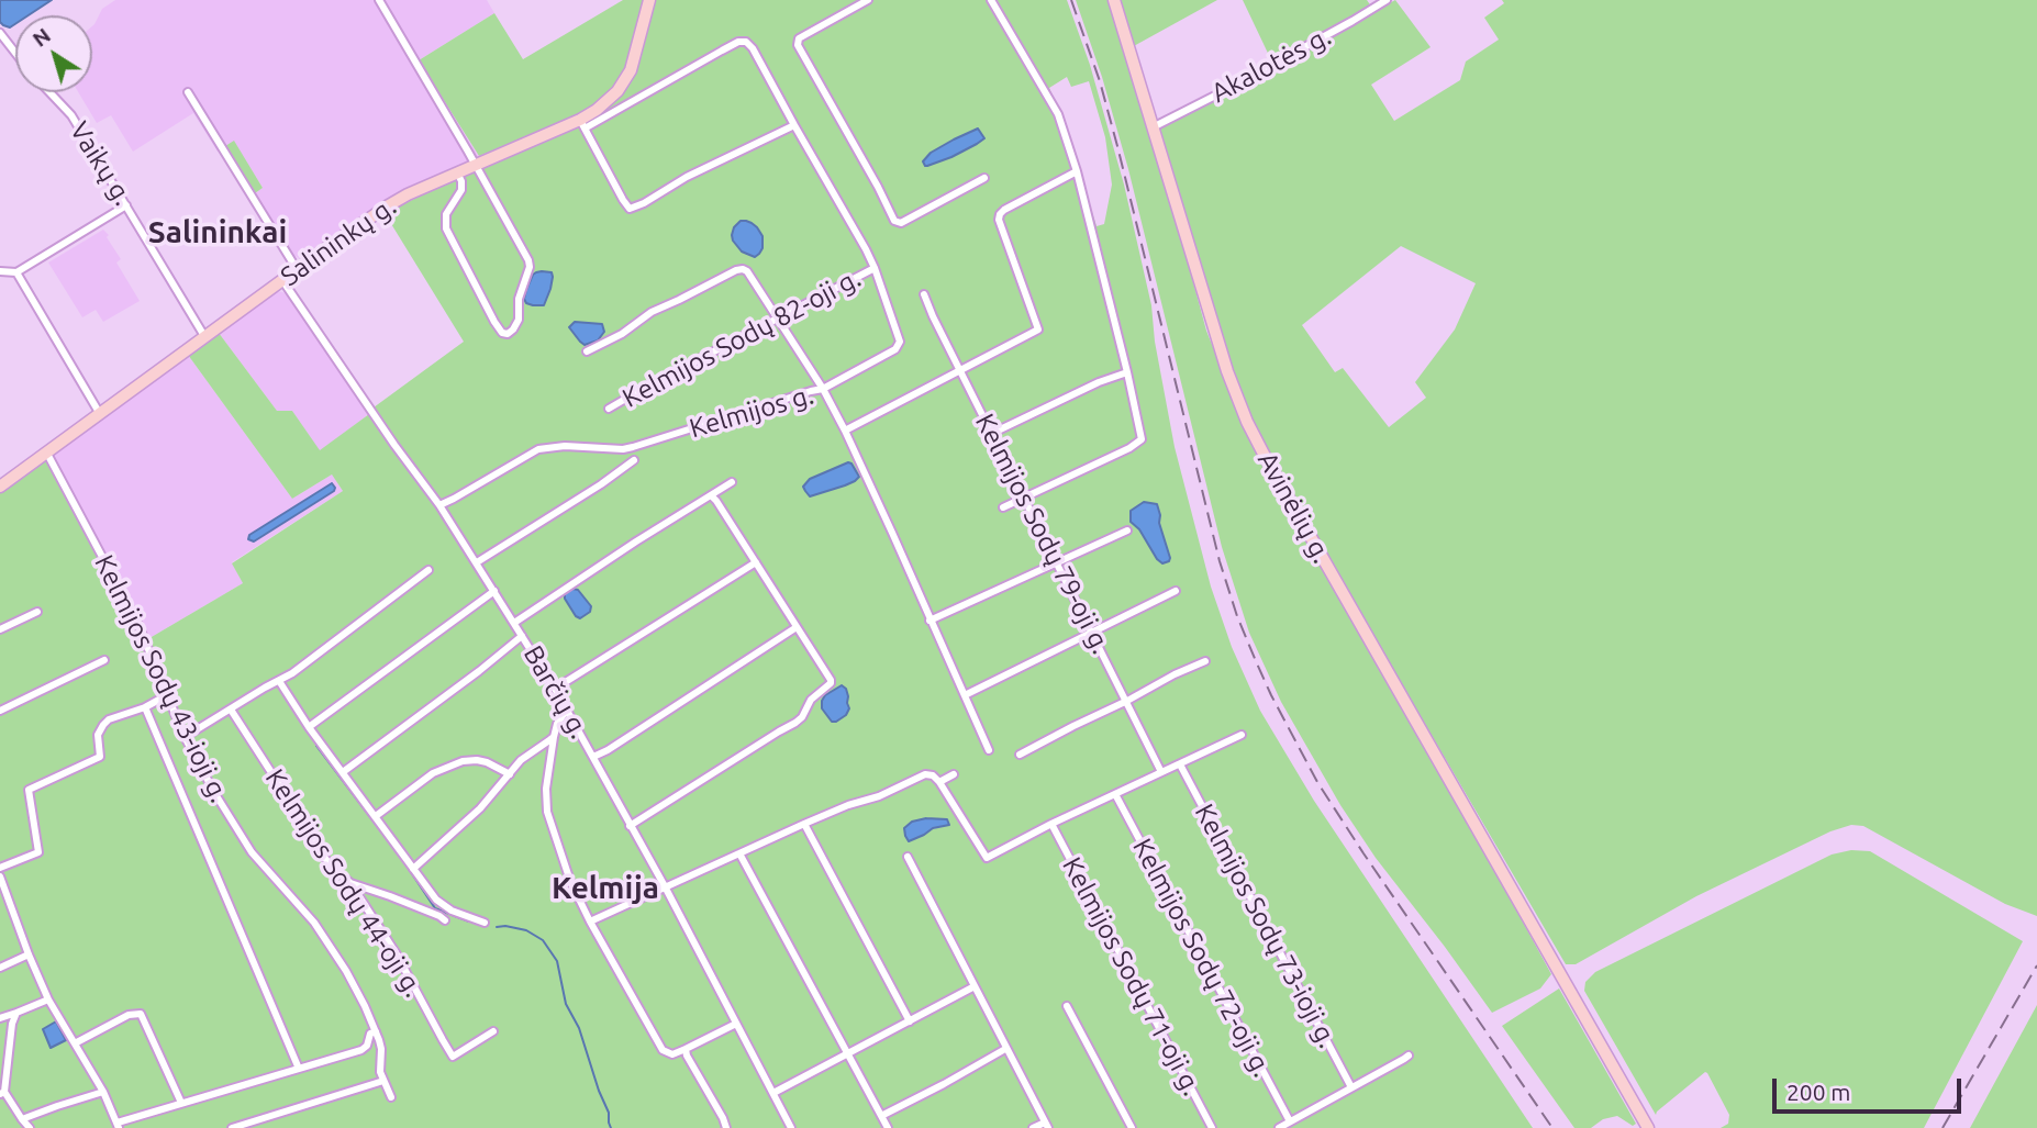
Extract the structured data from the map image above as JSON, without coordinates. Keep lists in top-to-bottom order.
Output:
{
  "streets": {
    "main road": ["Salininkų g.", "Avinėlių g."],
    "street": [
      "Akalotės g.",
      "Vaikų g.",
      "Kelmijos Sodų 82-oji g.",
      "Kelmijos g.",
      "Kelmijos Sodų 79-oji g.",
      "Kelmijos Sodų 43-ioji g.",
      "Barčių g.",
      "Kelmijos Sodų 44-oji g.",
      "Kelmijos Sodų 73-ioji g.",
      "Kelmijos Sodų 72-oji g.",
      "Kelmijos Sodų 71-oji g."
    ]
  },
  "crossings": [
    ["Akalotės g.", "Avinėlių g."],
    ["Vaikų g.", "Salininkų g."],
    ["Salininkų g.", "Kelmijos Sodų 43-ioji g."],
    ["Salininkų g.", "Barčių g."],
    ["Kelmijos g.", "Barčių g."]
  ],
  "districts": ["Salininkai", "Kelmija"],
  "scale_bar": "200 m",
  "north": "top left"
}
